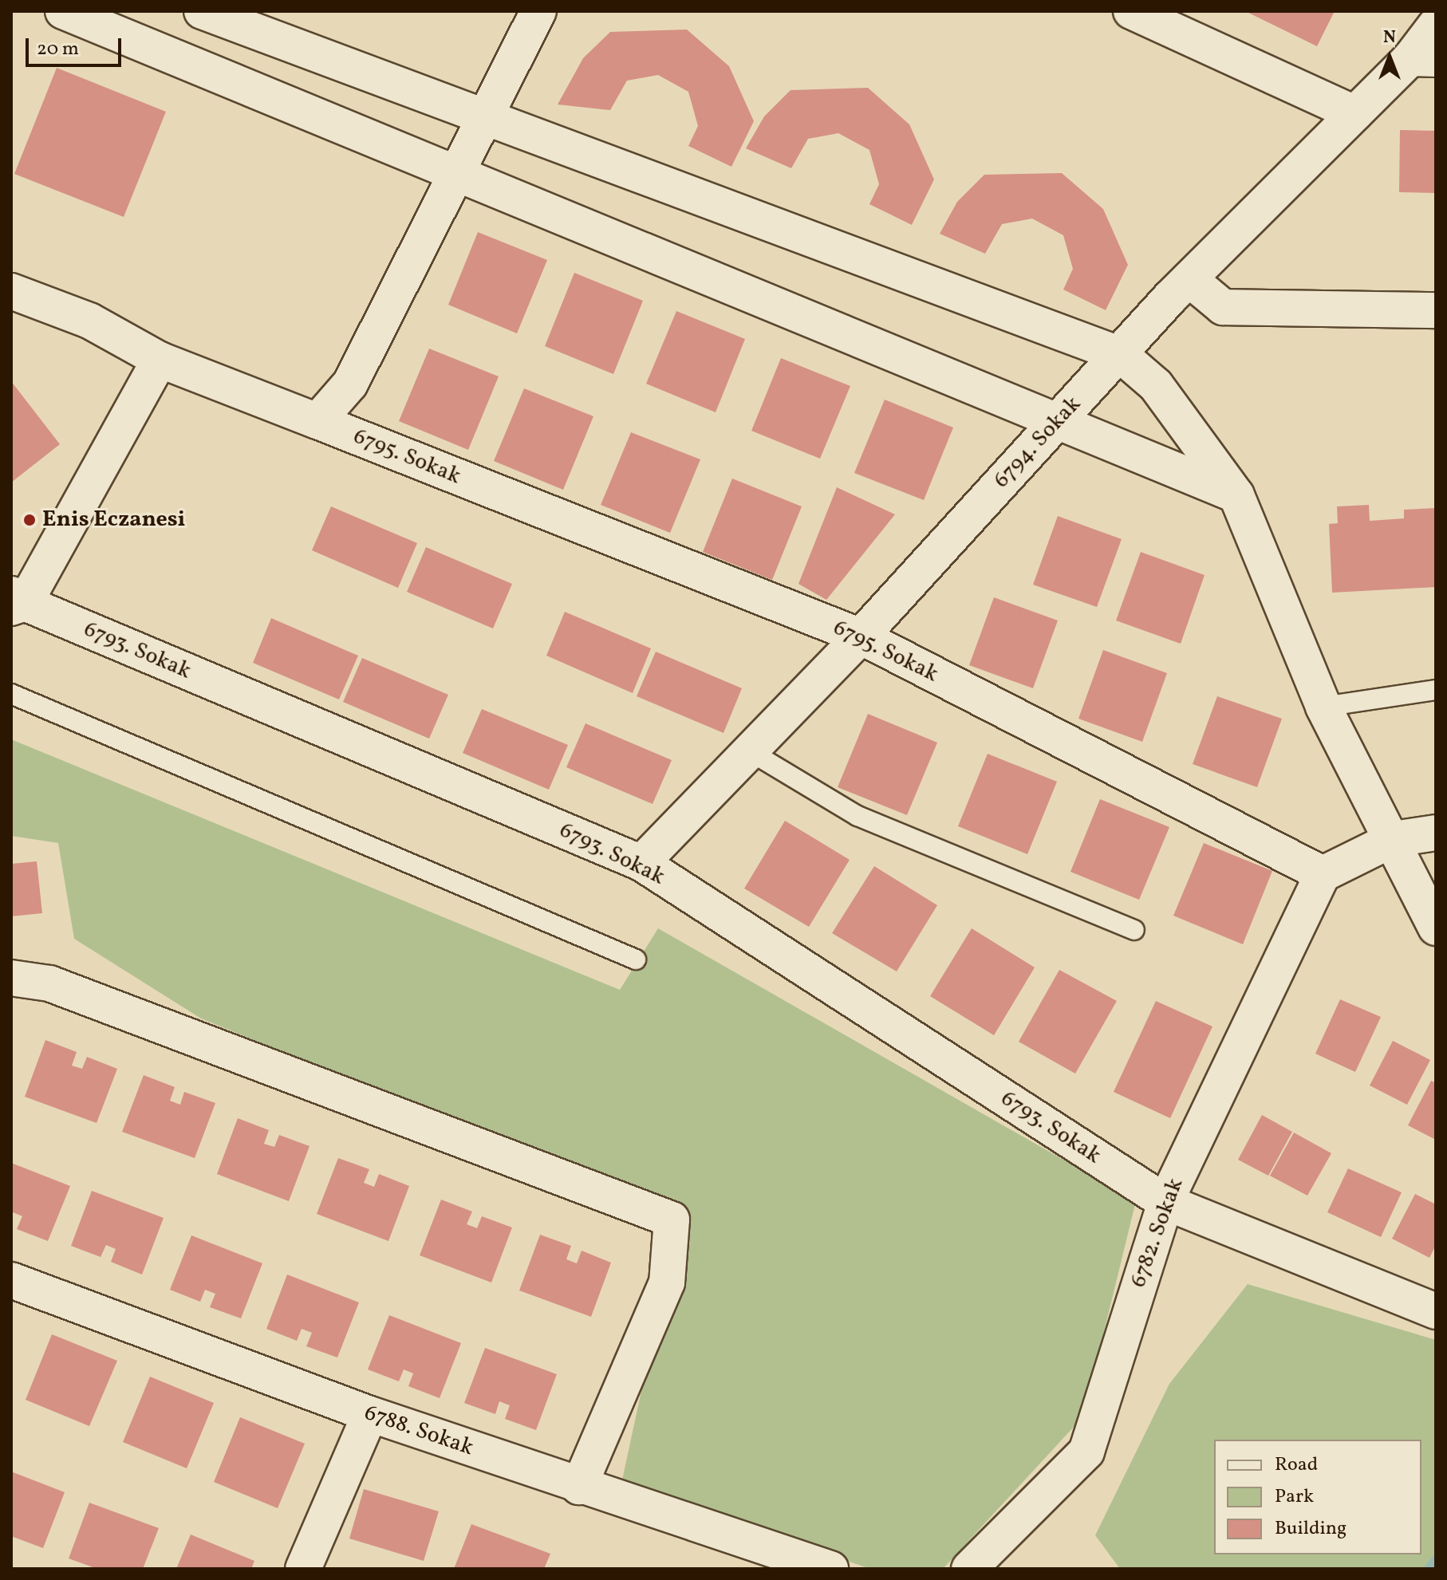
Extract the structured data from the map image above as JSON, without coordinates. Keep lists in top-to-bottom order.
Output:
{
  "streets": {
    "street": [
      "6794. Sokak",
      "6795. Sokak",
      "6793. Sokak",
      "6782. Sokak",
      "6788. Sokak"
    ]
  },
  "crossings": [
    ["6794. Sokak", "6795. Sokak"],
    ["6794. Sokak", "6793. Sokak"],
    ["6795. Sokak", "6782. Sokak"],
    ["6793. Sokak", "6782. Sokak"]
  ],
  "places": ["Enis Eczanesi"],
  "legend": ["Road", "Park", "Building"],
  "scale_bar": "20 m",
  "north": "top"
}
